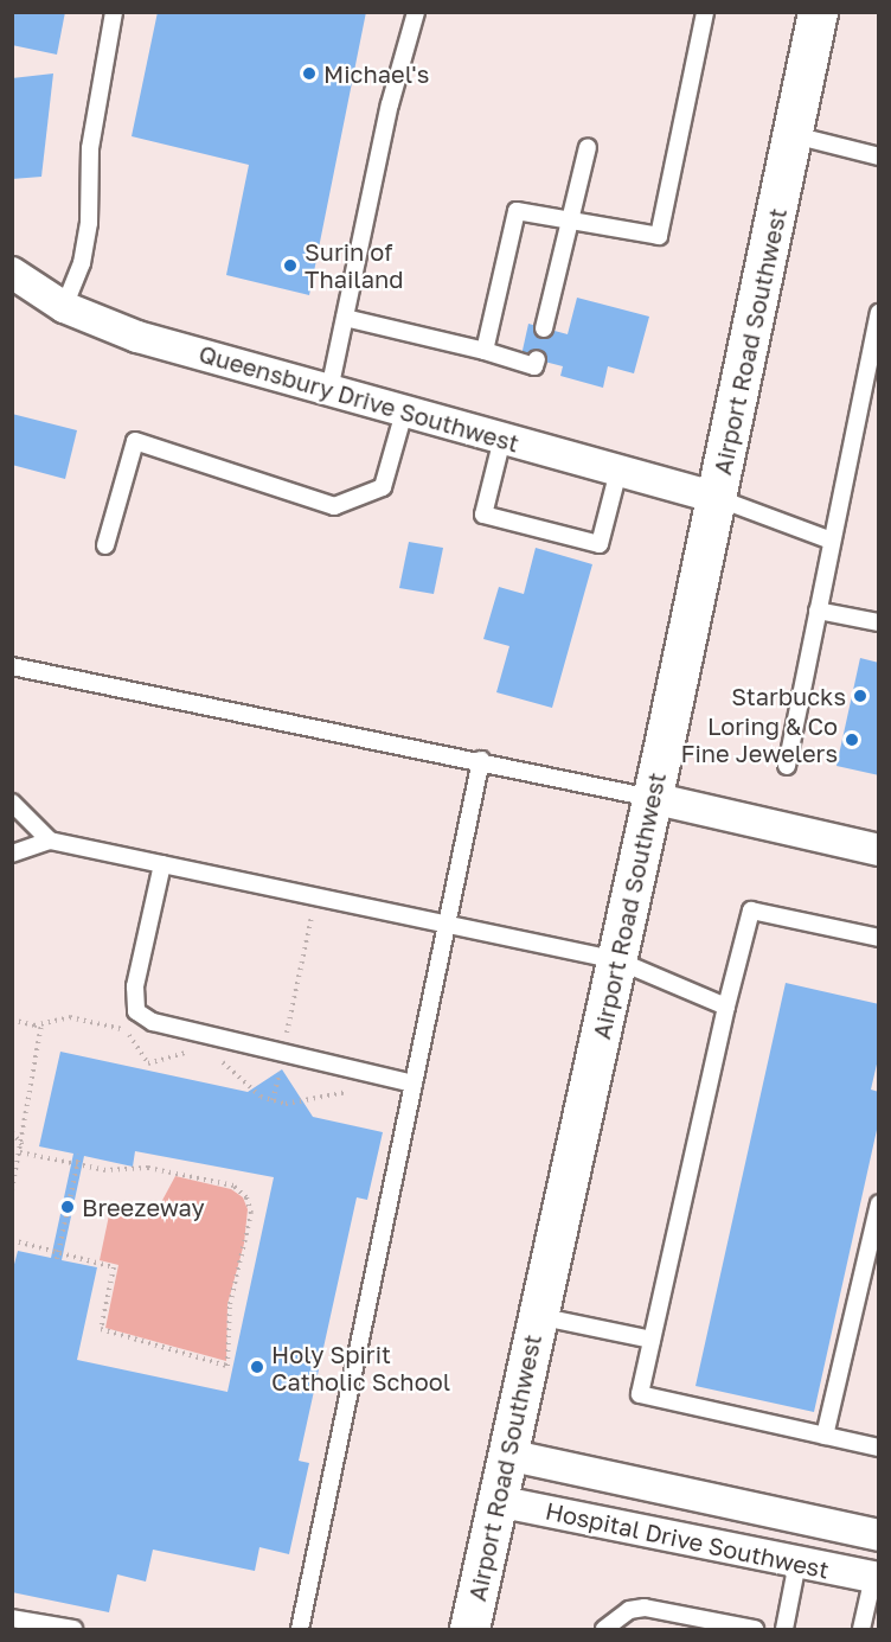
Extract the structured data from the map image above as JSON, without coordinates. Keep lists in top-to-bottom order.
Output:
{
  "streets": {
    "main road": ["Airport Road Southwest"],
    "street": ["Queensbury Drive Southwest", "Hospital Drive Southwest"]
  },
  "crossings": [
    ["Airport Road Southwest", "Queensbury Drive Southwest"],
    ["Airport Road Southwest", "Hospital Drive Southwest"]
  ],
  "places": [
    "Michael's",
    "Surin of Thailand",
    "Starbucks",
    "Loring & Co Fine Jewelers",
    "Breezeway",
    "Holy Spirit Catholic School"
  ]
}
